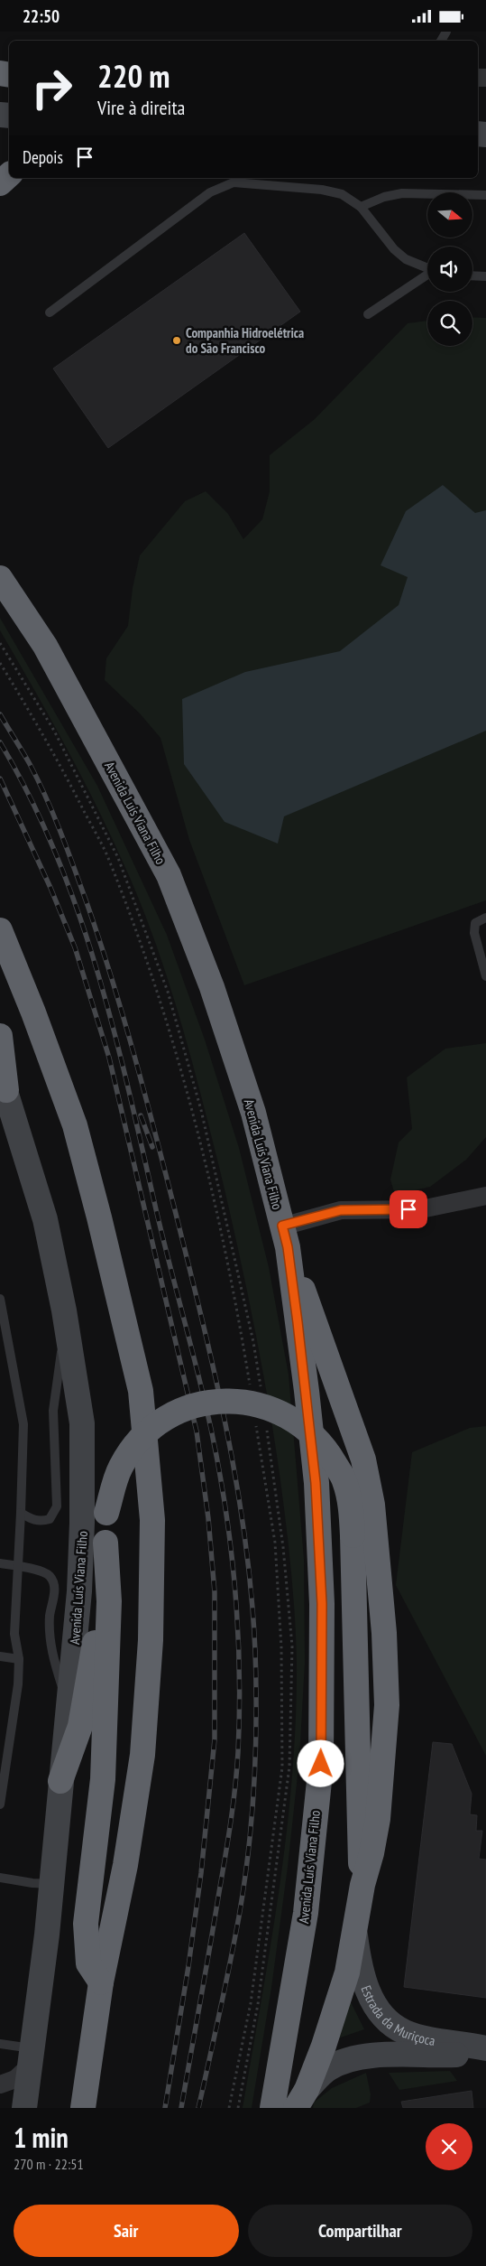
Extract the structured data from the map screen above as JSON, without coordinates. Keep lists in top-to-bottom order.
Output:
{
  "streets": {
    "highway": ["Avenida Luís Viana Filho"],
    "main road": ["Estrada da Muriçoca"]
  },
  "places": ["Companhia Hidroelétrica do São Francisco"],
  "north": "right",
  "page": {
    "status": "22:50",
    "turn": ["220 m", "Vire à direita"],
    "then": "Depois",
    "heading": ["1 min", "270 m · 22:51"],
    "buttons": ["Sair", "Compartilhar"]
  }
}
